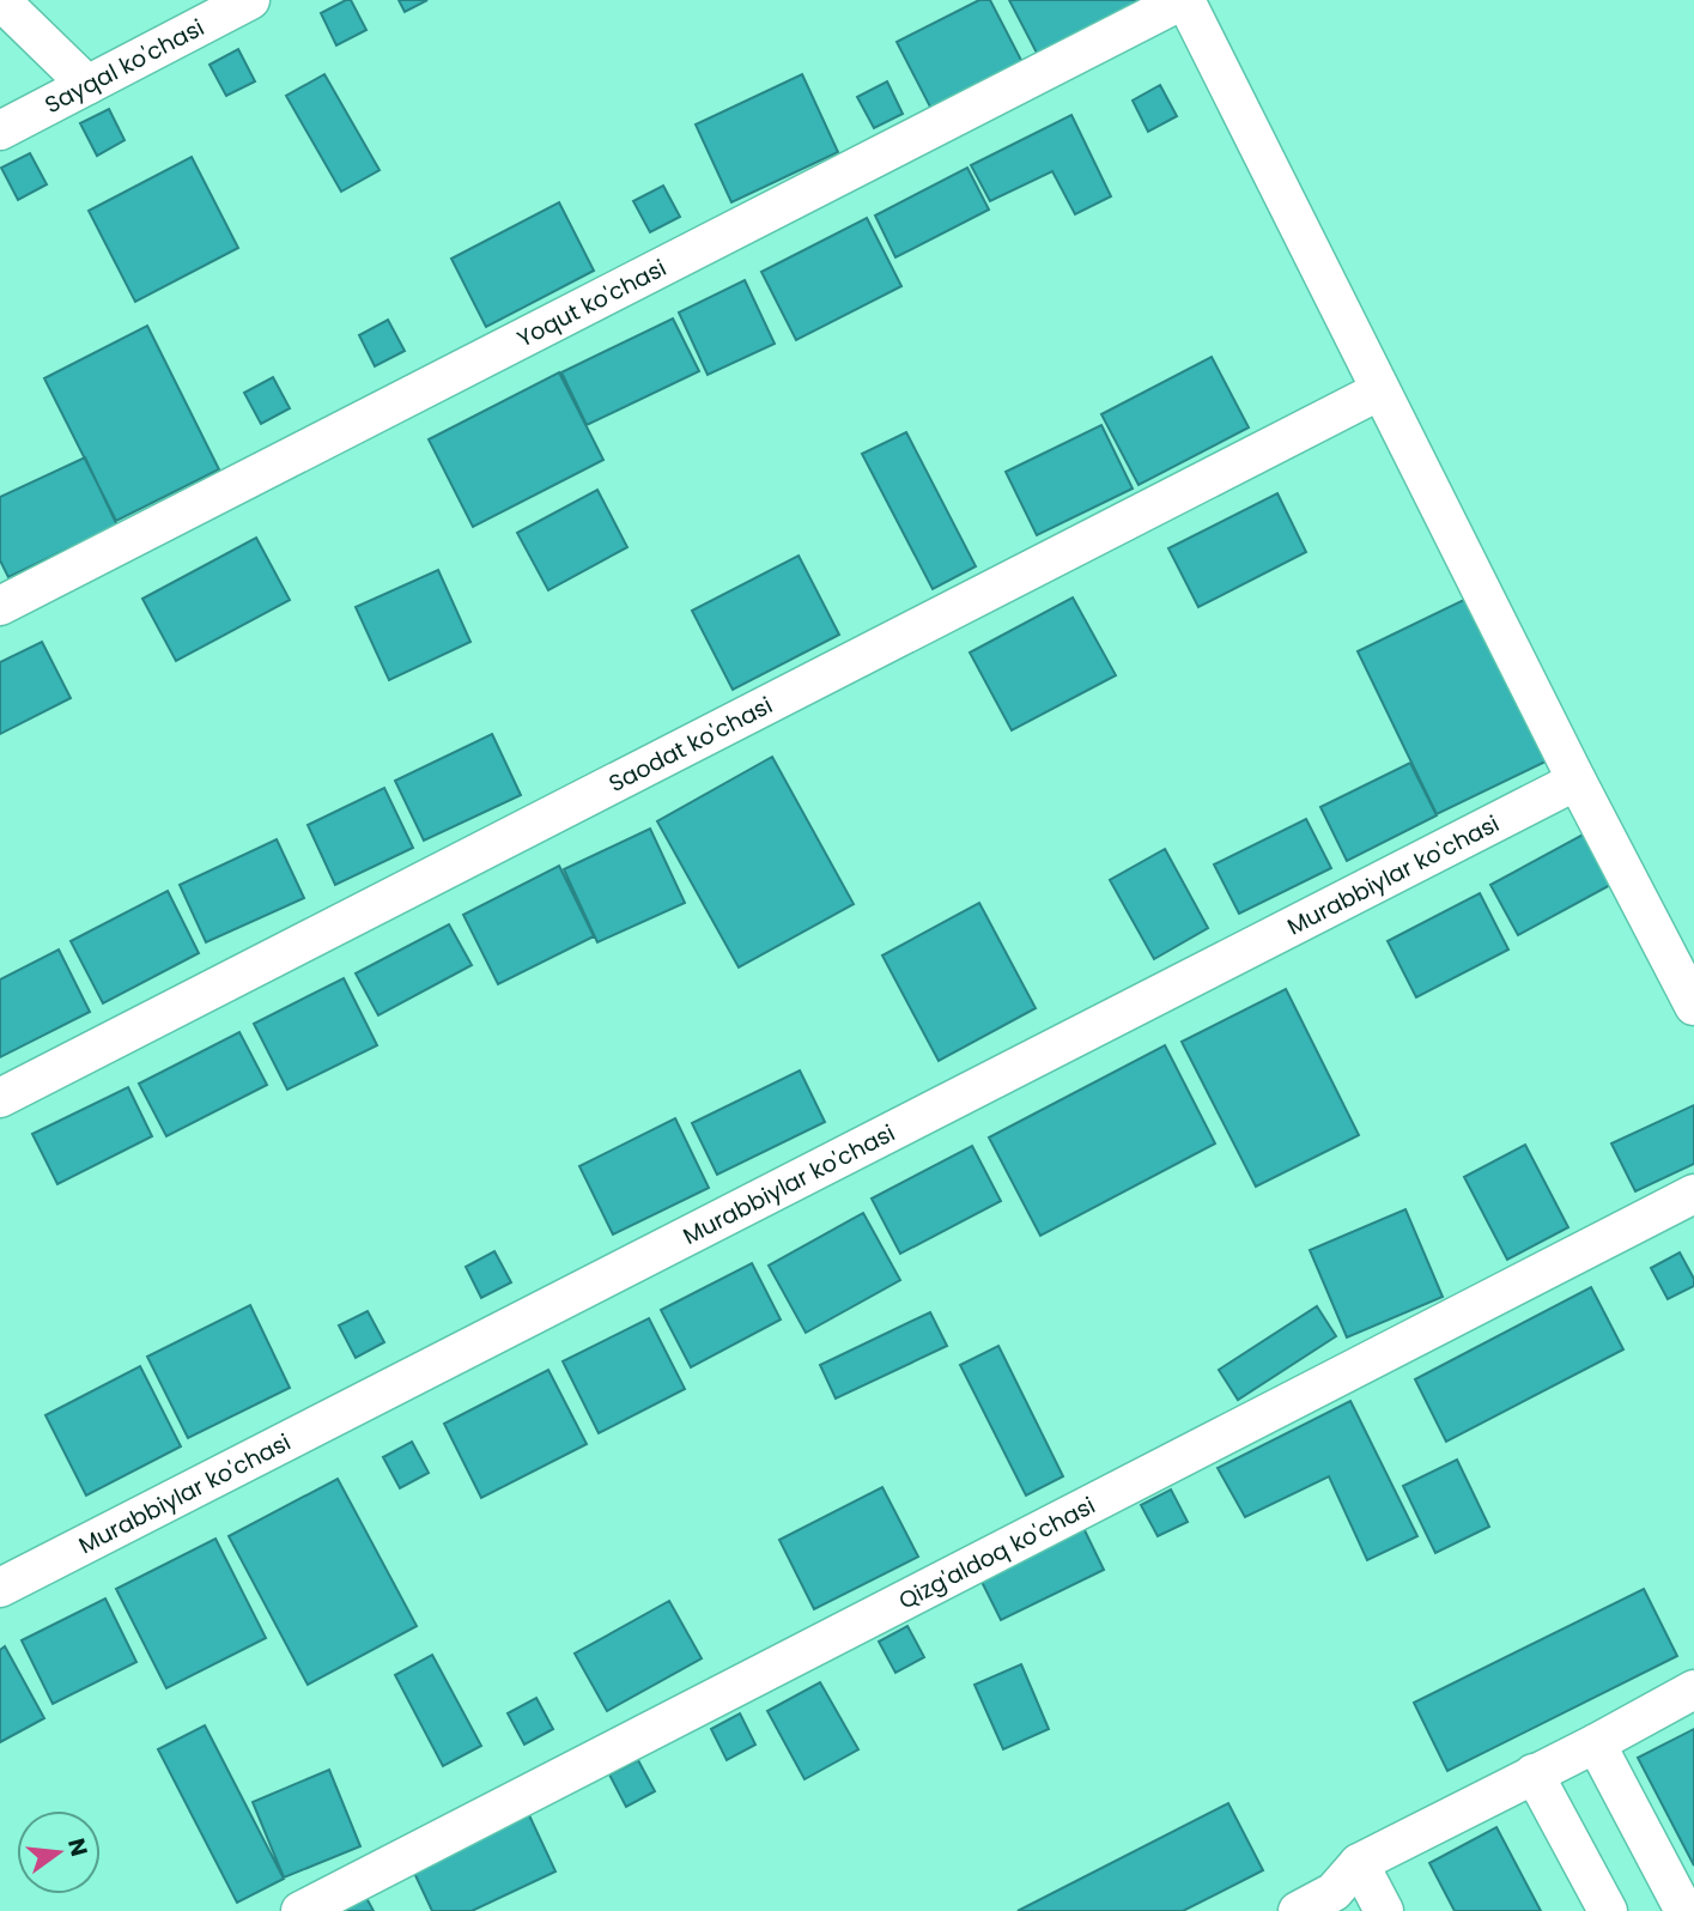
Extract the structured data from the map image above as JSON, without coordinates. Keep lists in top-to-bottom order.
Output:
{
  "streets": {
    "street": [
      "Sayqal ko'chasi",
      "Yoqut ko'chasi",
      "Saodat ko'chasi",
      "Murabbiylar ko'chasi",
      "Qizg'aldoq ko'chasi"
    ]
  },
  "north": "right"
}
